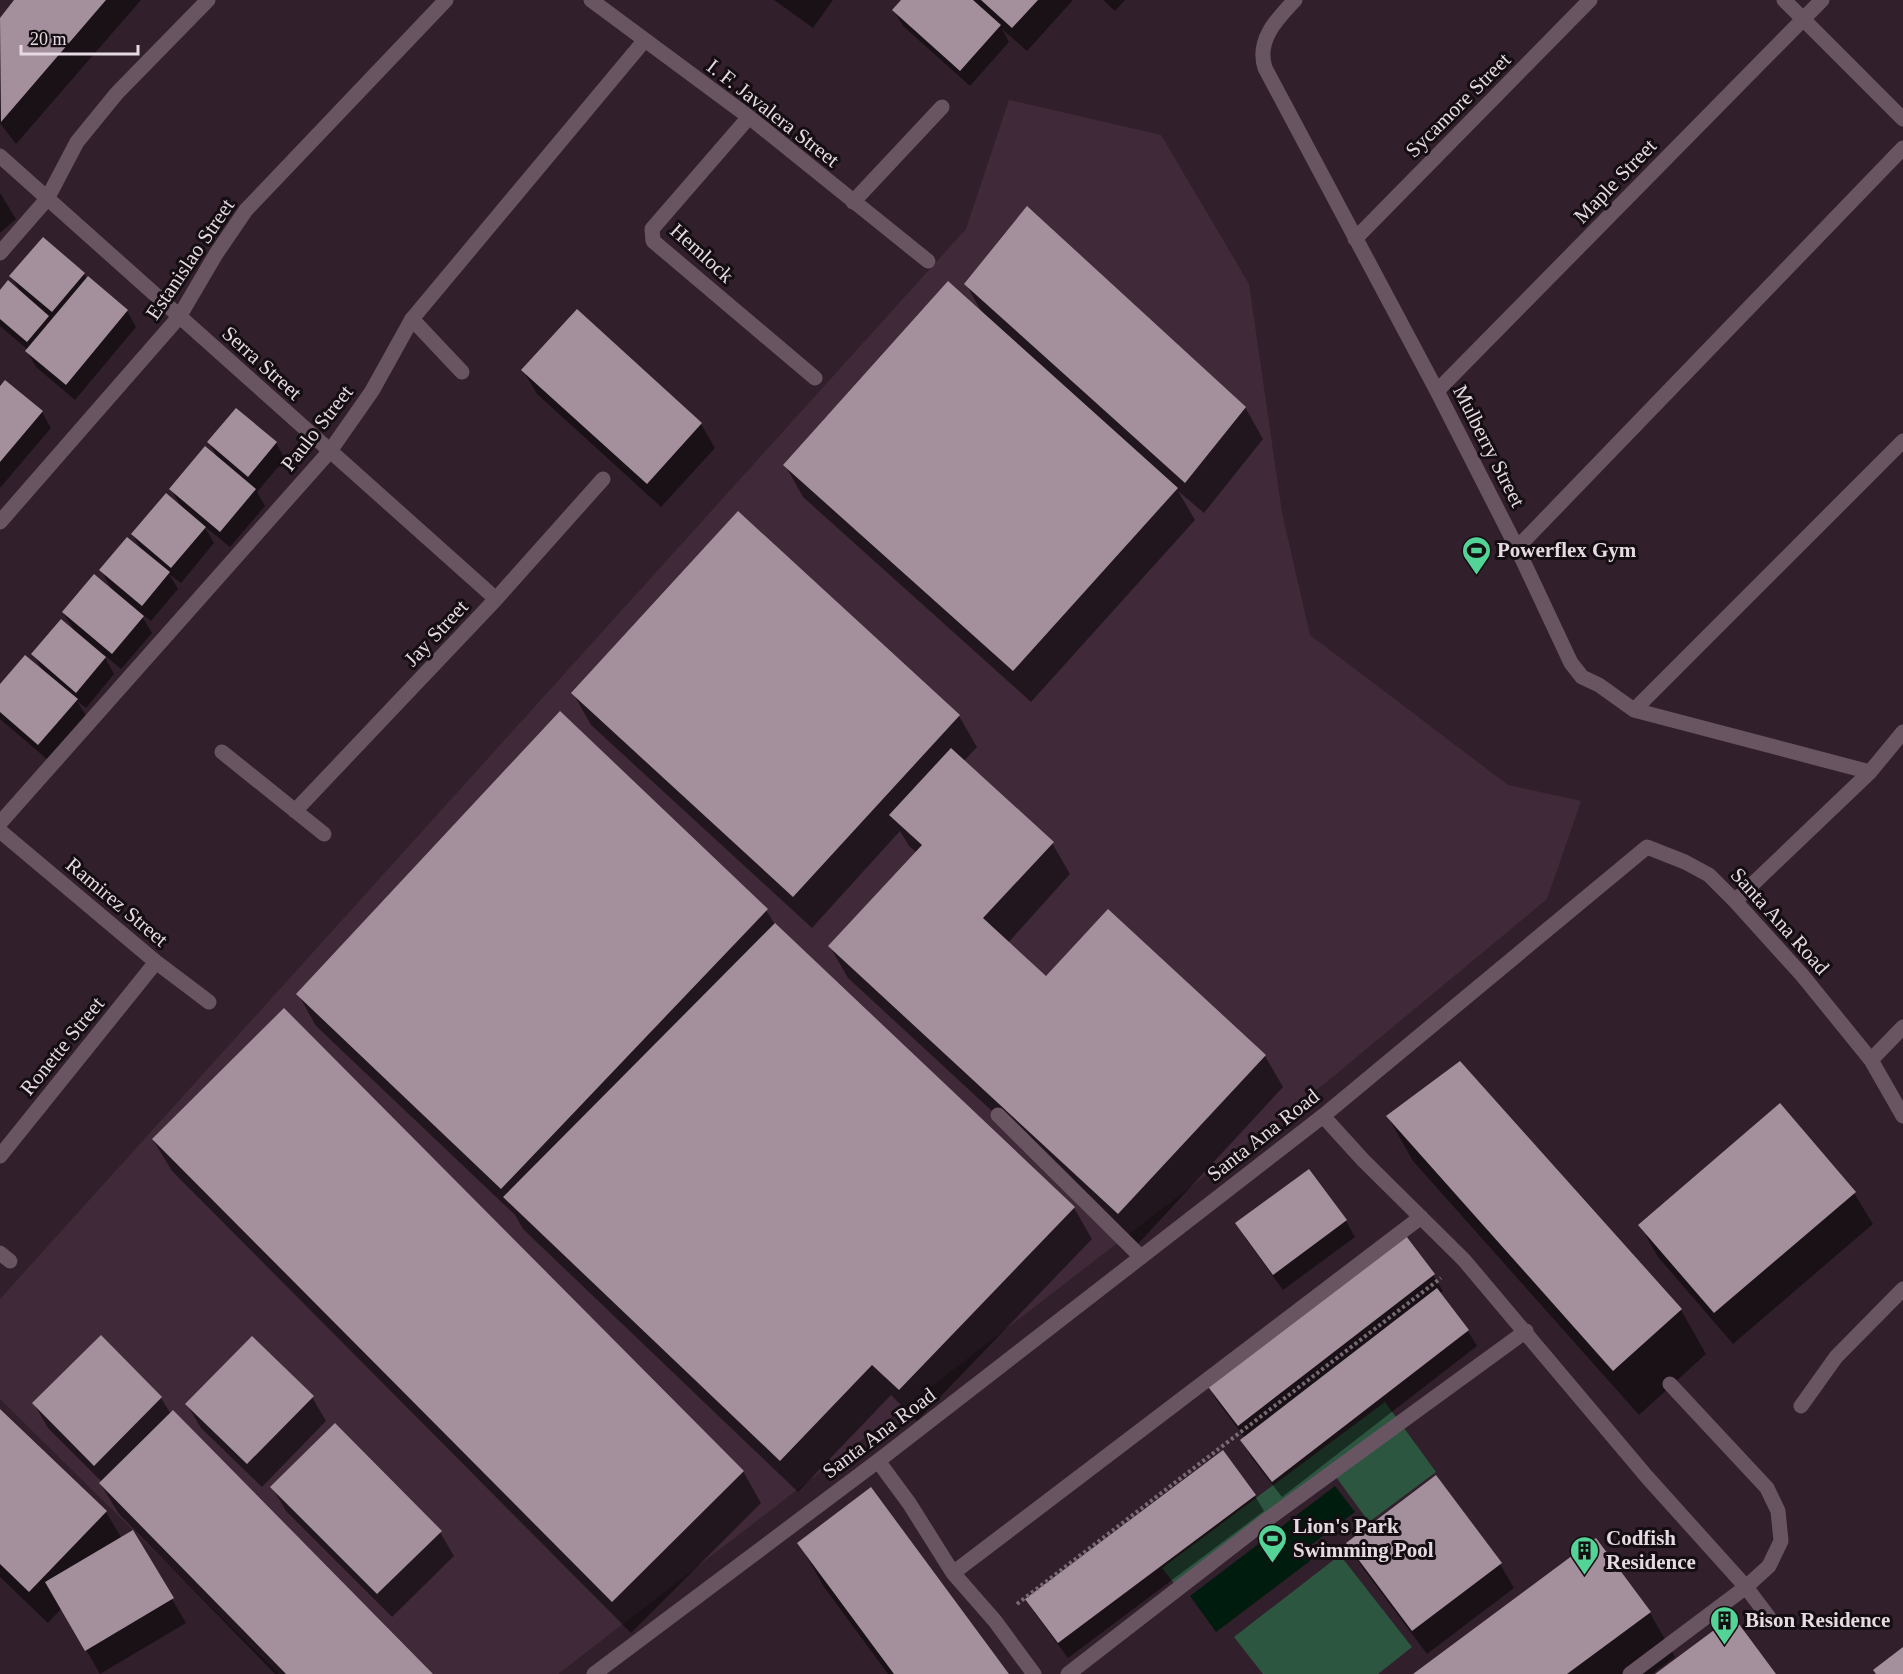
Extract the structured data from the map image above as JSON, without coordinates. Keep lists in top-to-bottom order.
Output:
{
  "streets": {
    "street": [
      "Sycamore Street",
      "I. F. Javalera Street",
      "Maple Street",
      "Hemlock",
      "Estanislao Street",
      "Serra Street",
      "Paulo Street",
      "Mulberry Street",
      "Jay Street",
      "Ramirez Street",
      "Santa Ana Road",
      "Ronette Street"
    ]
  },
  "crossings": [
    ["Sycamore Street", "Mulberry Street"],
    ["I. F. Javalera Street", "Hemlock"],
    ["I. F. Javalera Street", "Paulo Street"],
    ["Maple Street", "Mulberry Street"],
    ["Estanislao Street", "Serra Street"],
    ["Serra Street", "Paulo Street"],
    ["Serra Street", "Jay Street"],
    ["Ramirez Street", "Ronette Street"]
  ],
  "places": {
    "sports": ["Powerflex Gym", "Lion's Park Swimming Pool"],
    "building": ["Codfish Residence", "Bison Residence"]
  },
  "scale_bar": "20 m"
}
